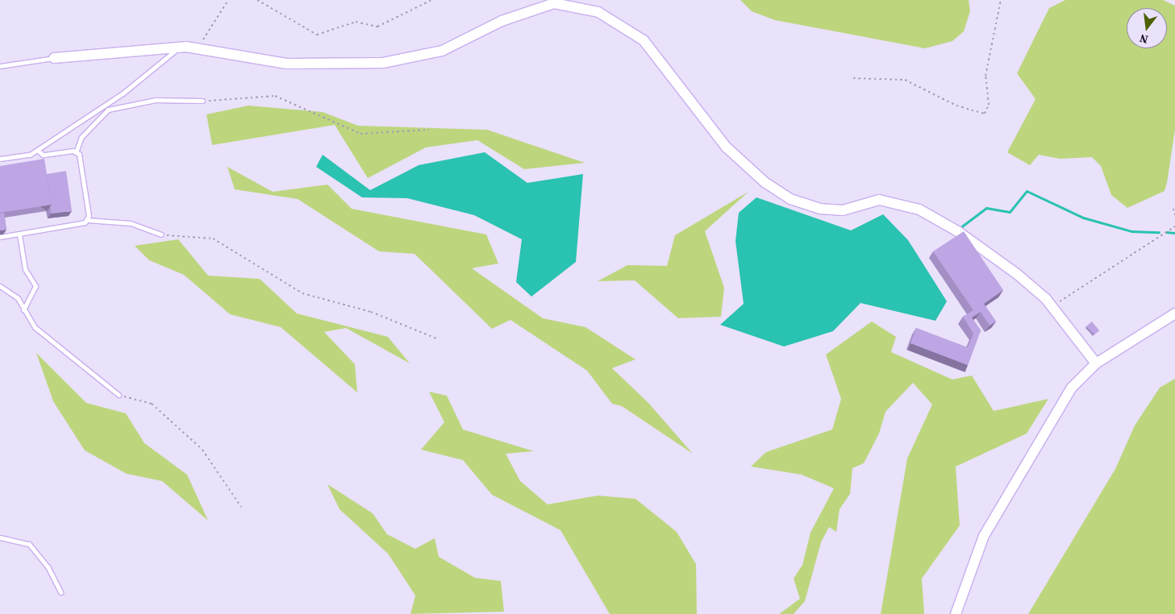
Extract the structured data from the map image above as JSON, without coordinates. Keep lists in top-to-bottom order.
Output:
{
  "north": "bottom"
}
